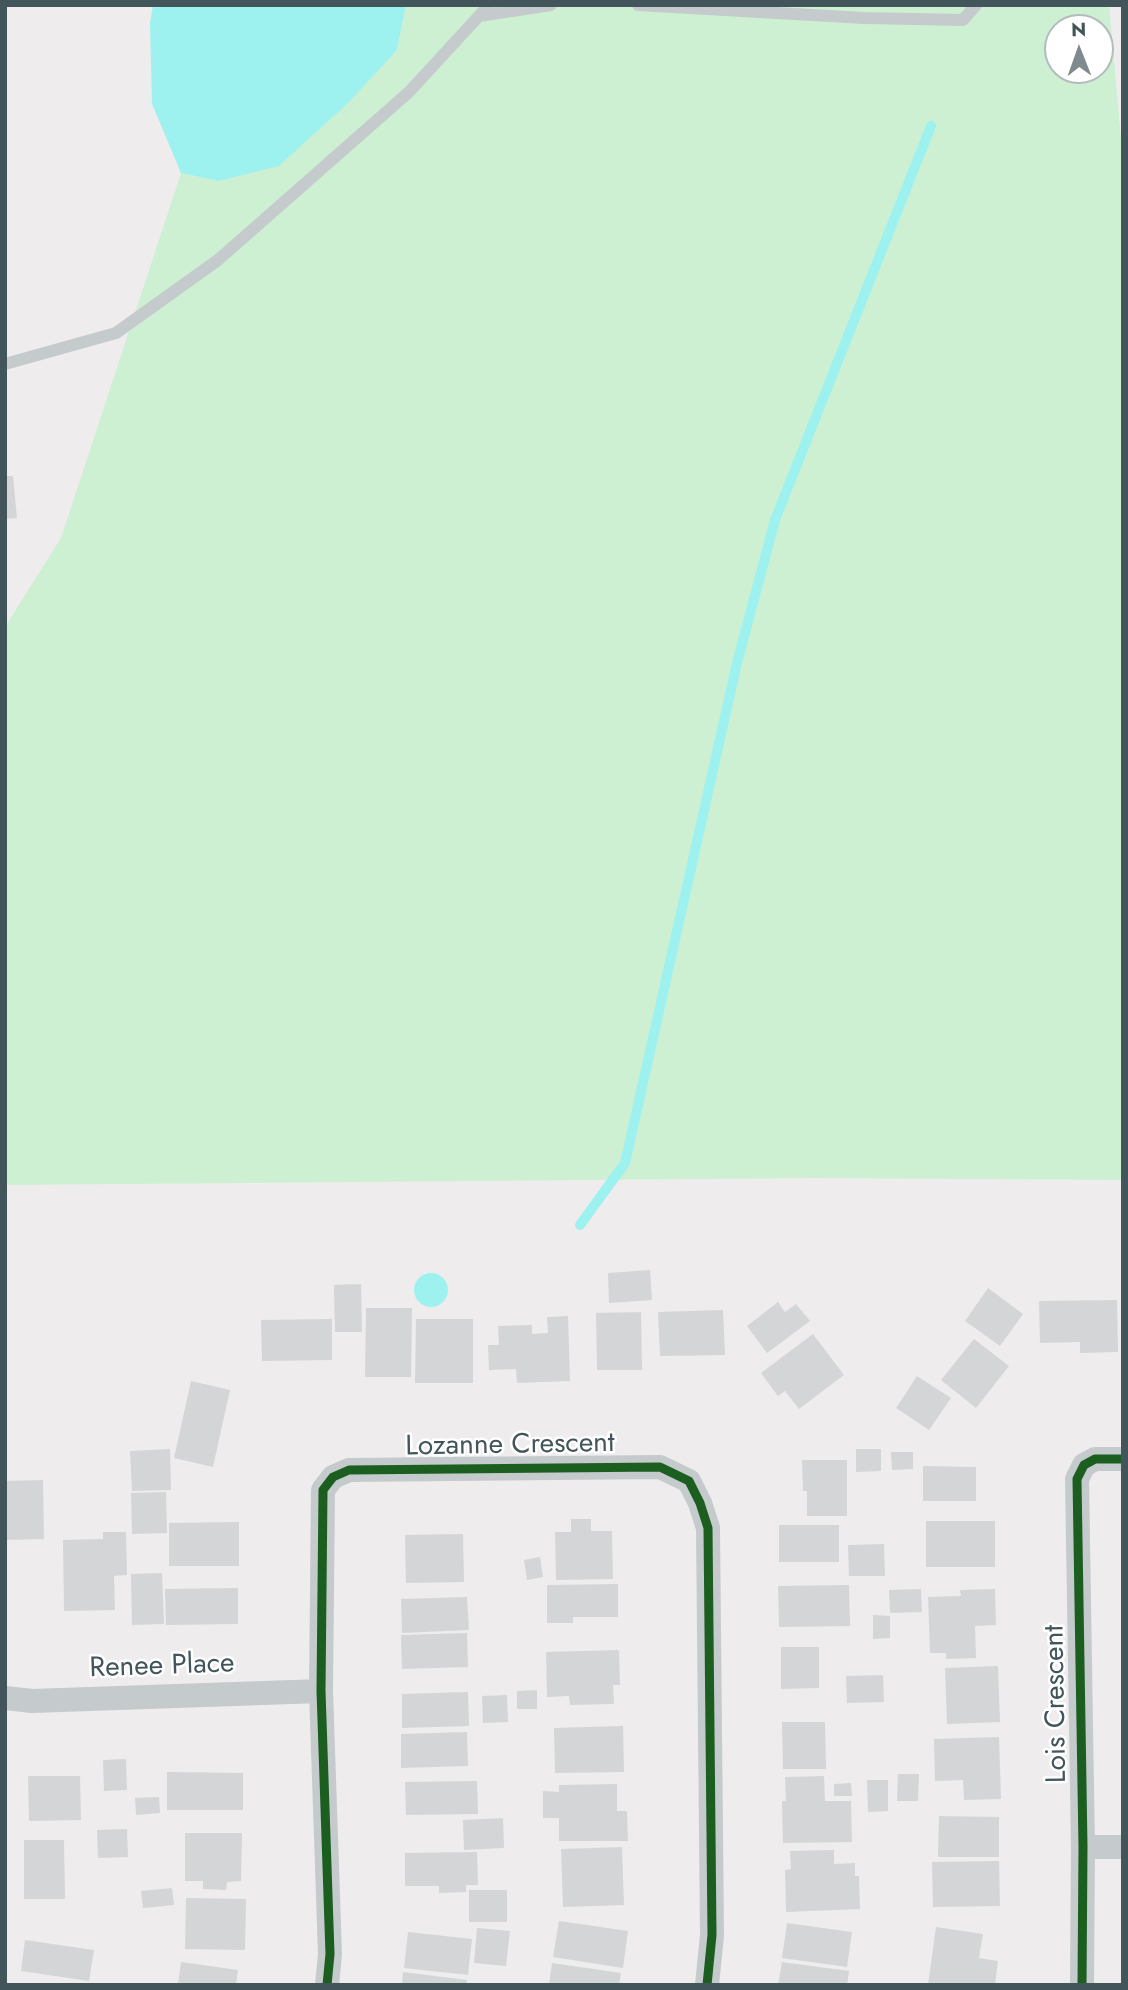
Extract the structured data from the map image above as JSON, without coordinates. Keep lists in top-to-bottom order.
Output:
{
  "streets": {
    "street": ["Lozanne Crescent", "Renee Place", "Lois Crescent"]
  },
  "crossings": [
    ["Lozanne Crescent", "Renee Place"]
  ],
  "north": "top"
}
